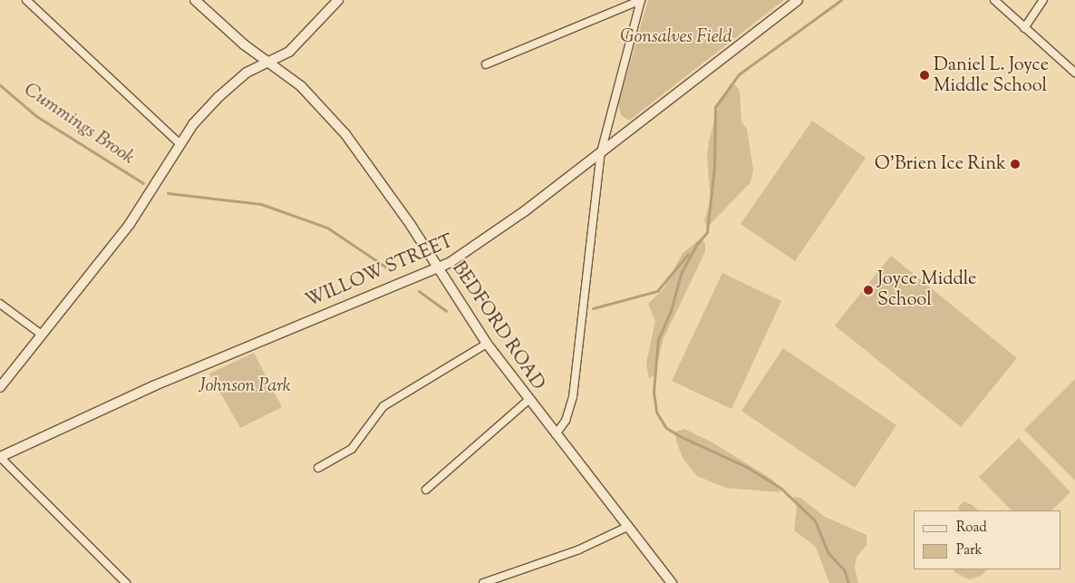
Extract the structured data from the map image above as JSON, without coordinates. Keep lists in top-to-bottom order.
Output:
{
  "streets": {
    "street": ["WILLOW STREET", "BEDFORD ROAD"]
  },
  "crossings": [
    ["WILLOW STREET", "BEDFORD ROAD"]
  ],
  "water": ["Cummings Brook"],
  "parks": ["Gonsalves Field", "Johnson Park"],
  "places": ["Daniel L. Joyce Middle School", "O'Brien Ice Rink", "Joyce Middle School"],
  "legend": ["Road", "Park"]
}
